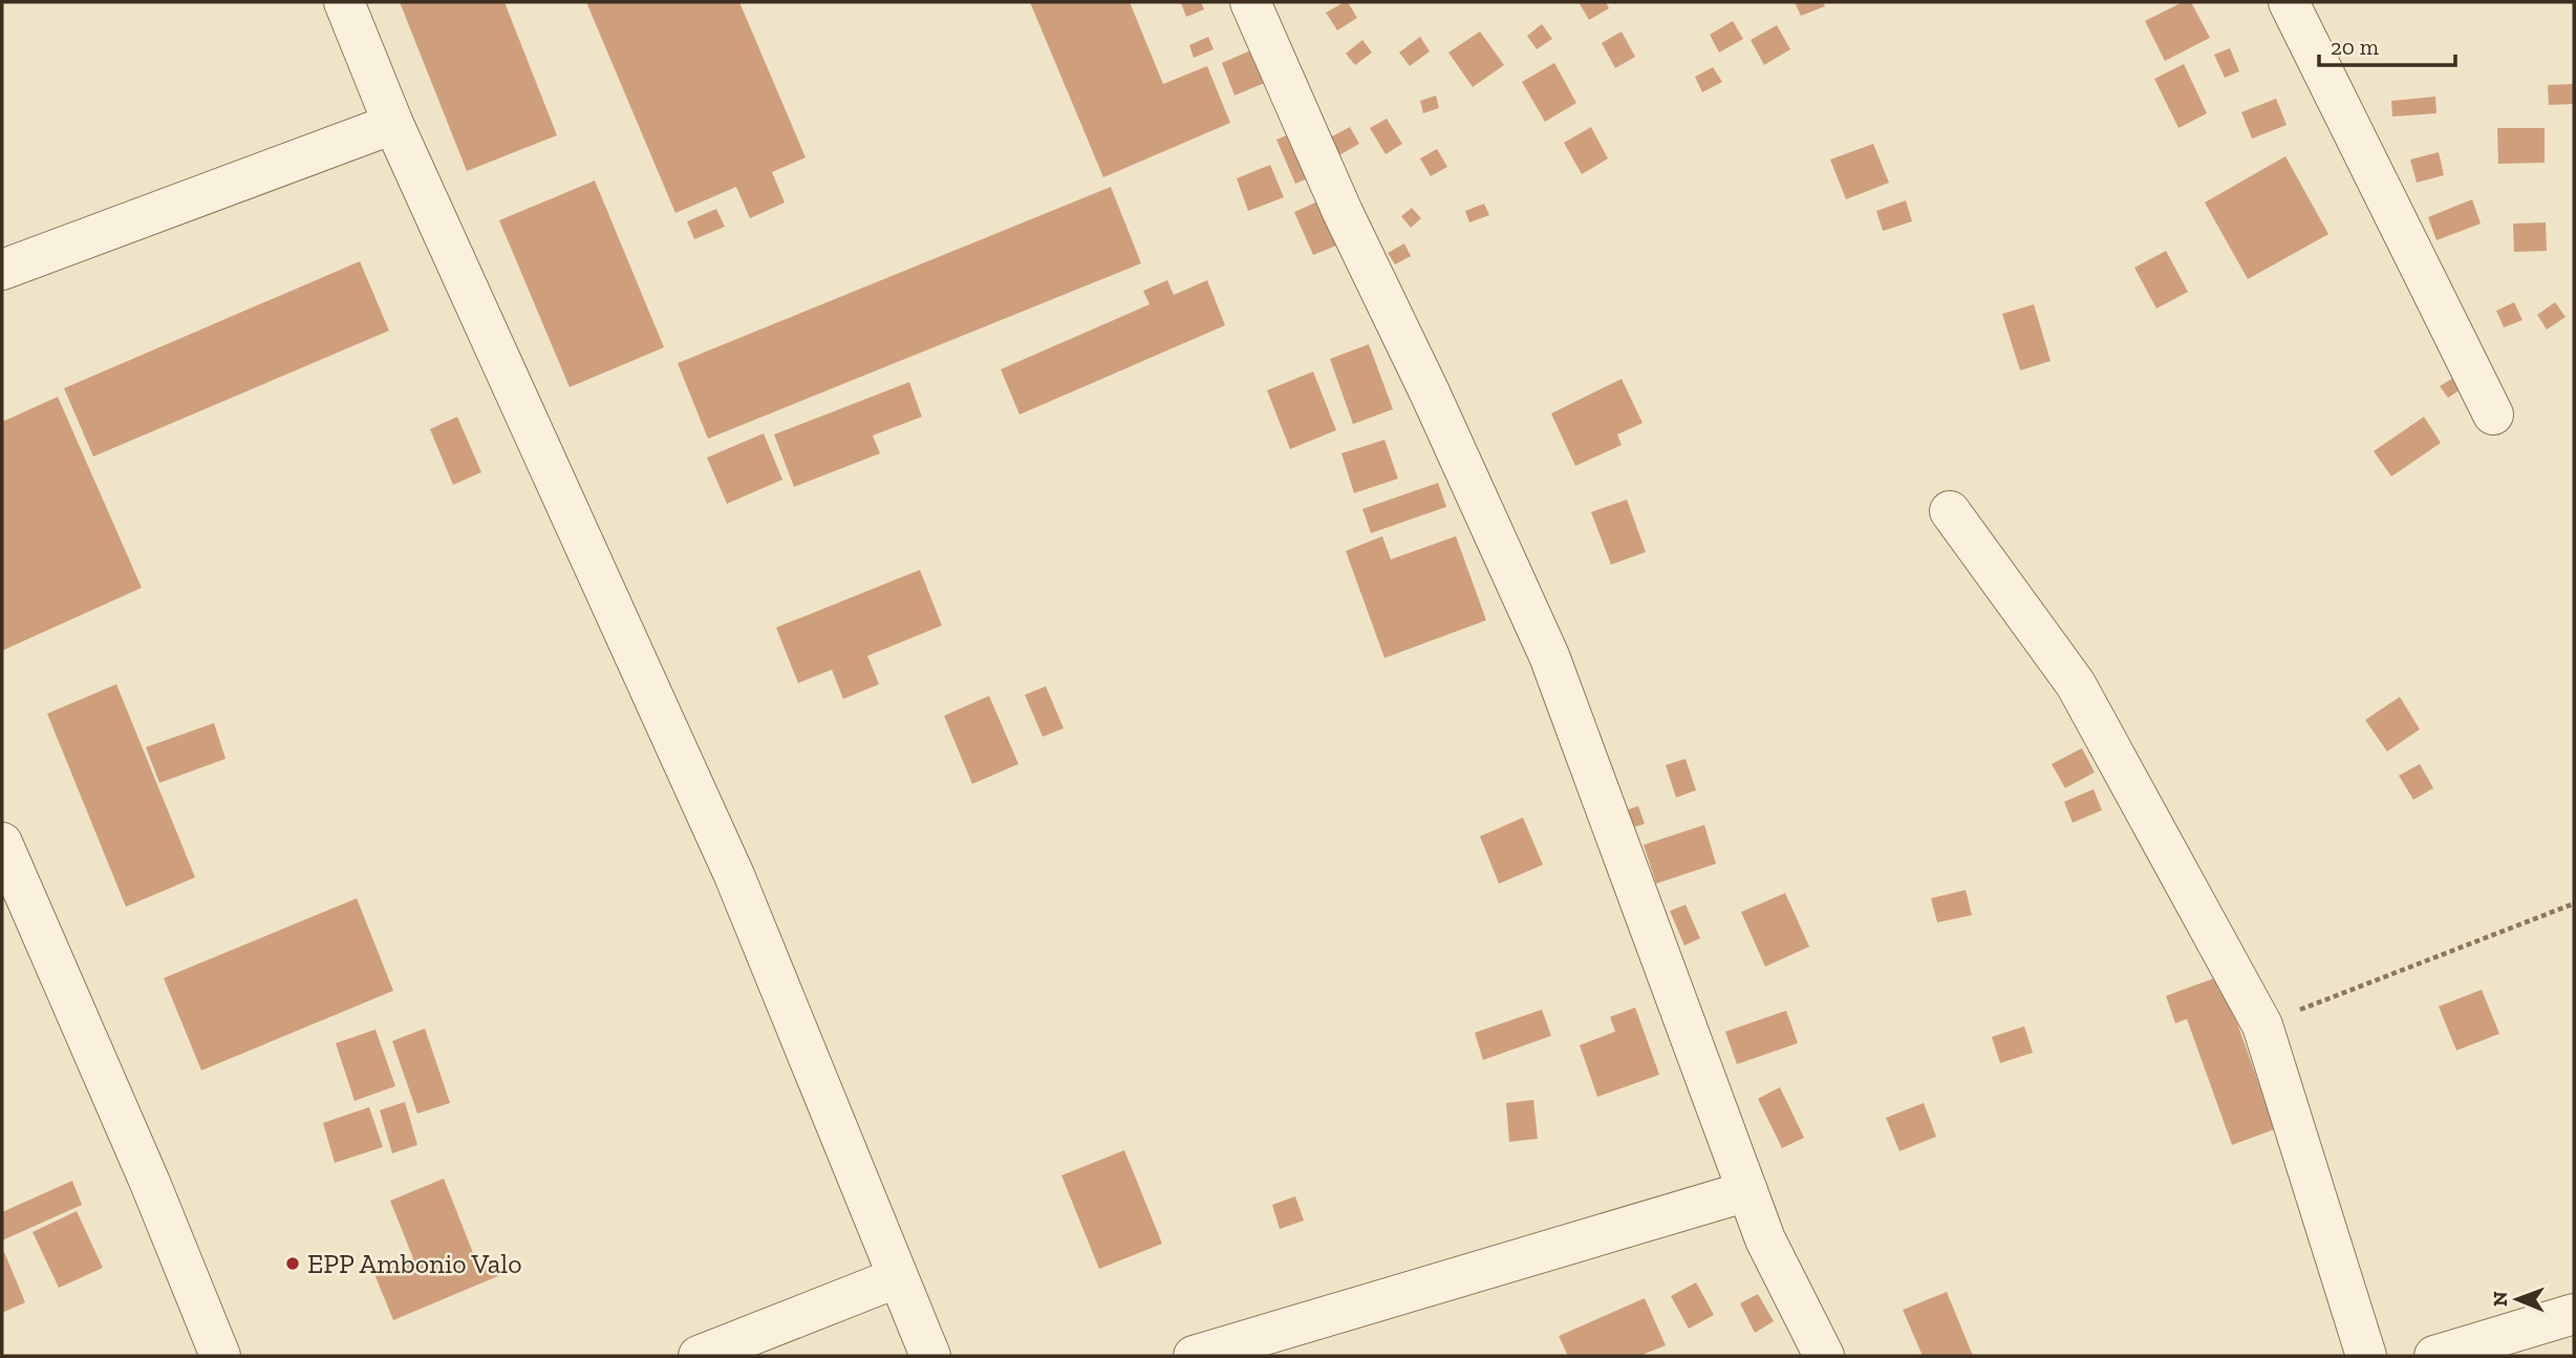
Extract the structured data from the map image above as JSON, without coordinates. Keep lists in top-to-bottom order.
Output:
{
  "places": ["EPP Ambonio Valo"],
  "scale_bar": "20 m",
  "north": "left"
}
